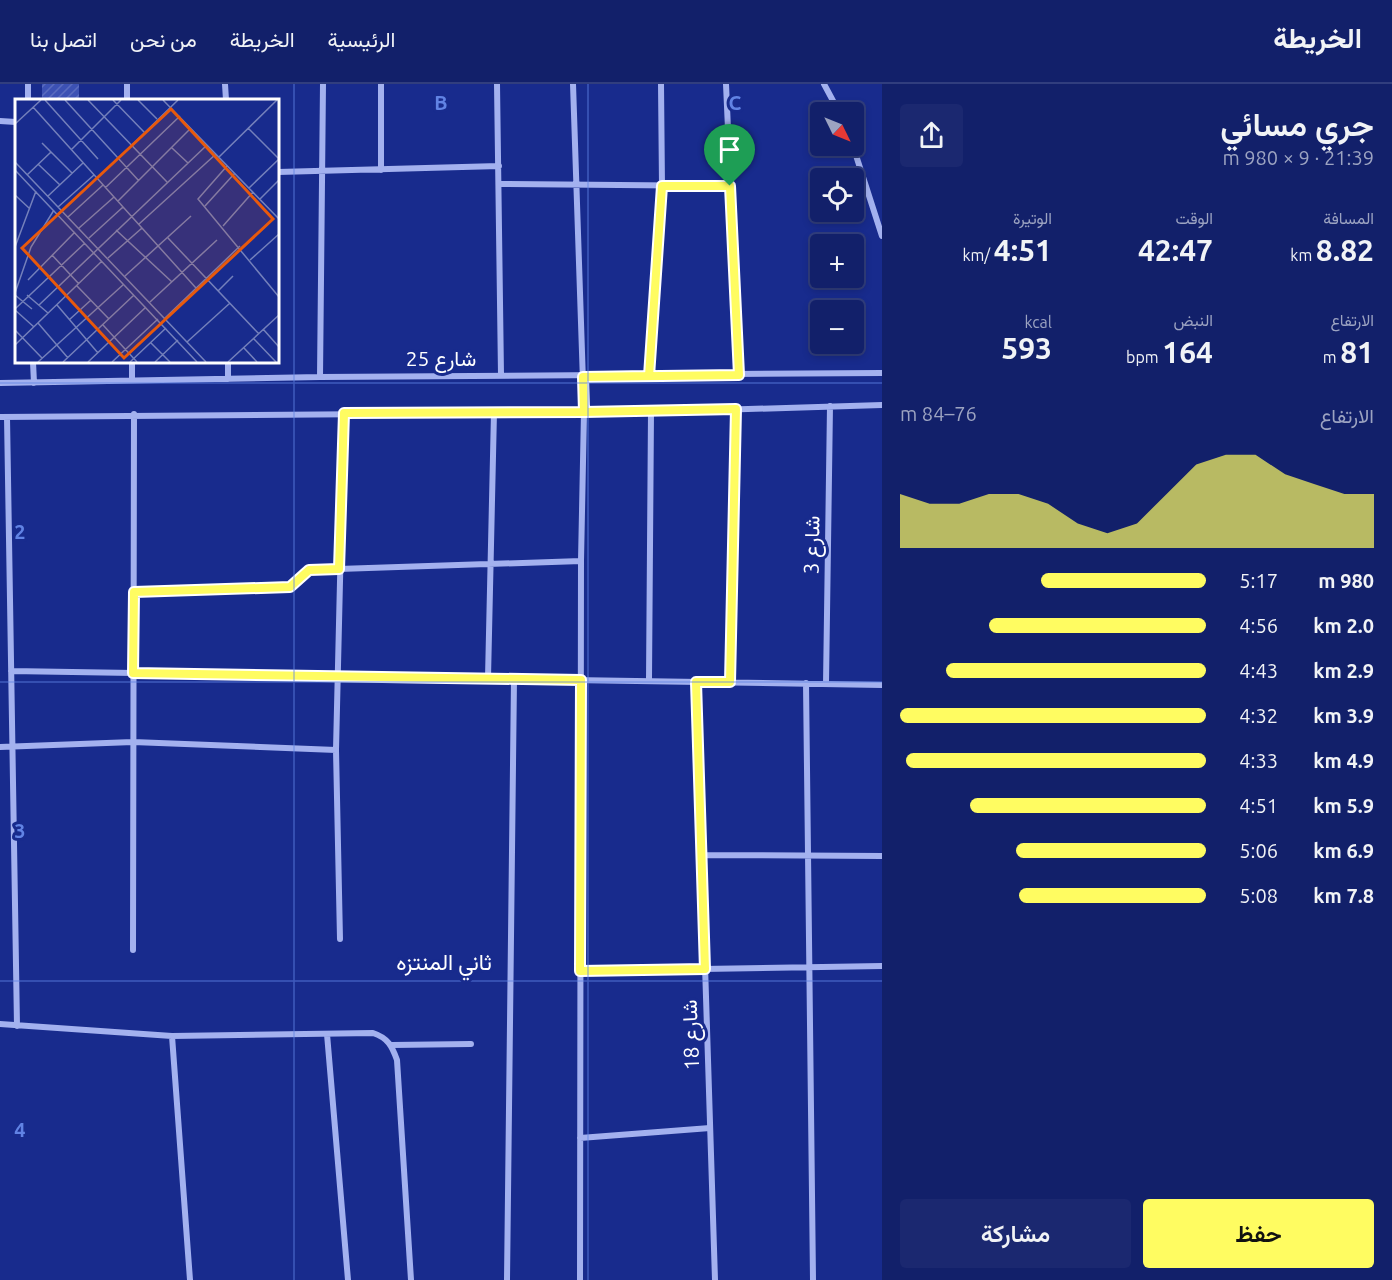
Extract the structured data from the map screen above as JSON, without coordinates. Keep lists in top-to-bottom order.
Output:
{
  "streets": {
    "street": ["شارع 25", "شارع 3", "شارع 18"]
  },
  "districts": ["ثاني المنتزه"],
  "north": "bottom right",
  "page": {
    "header": "الخريطة",
    "nav": [
      "الرئيسية",
      "الخريطة",
      "من نحن",
      "اتصل بنا"
    ],
    "heading": ["جري مسائي", "21:39 · 9 × 980 m"],
    "map_buttons": ["+", "−"],
    "stats": [
      ["المسافة", "8.82 km"],
      ["الوقت", "42:47"],
      ["الوتيرة", "4:51 /km"],
      ["الارتفاع", "81 m"],
      ["النبض", "164 bpm"],
      ["kcal", "593"]
    ],
    "chart": ["الارتفاع", "76–84 m"],
    "list": [
      {
        "name": "980 m",
        "note": "5:17"
      },
      {
        "name": "2.0 km",
        "note": "4:56"
      },
      {
        "name": "2.9 km",
        "note": "4:43"
      },
      {
        "name": "3.9 km",
        "note": "4:32"
      },
      {
        "name": "4.9 km",
        "note": "4:33"
      },
      {
        "name": "5.9 km",
        "note": "4:51"
      },
      {
        "name": "6.9 km",
        "note": "5:06"
      },
      {
        "name": "7.8 km",
        "note": "5:08"
      }
    ],
    "buttons": ["حفظ", "مشاركة"]
  },
  "grid": {
    "columns": ["B", "C"],
    "rows": ["2", "3", "4"]
  }
}
